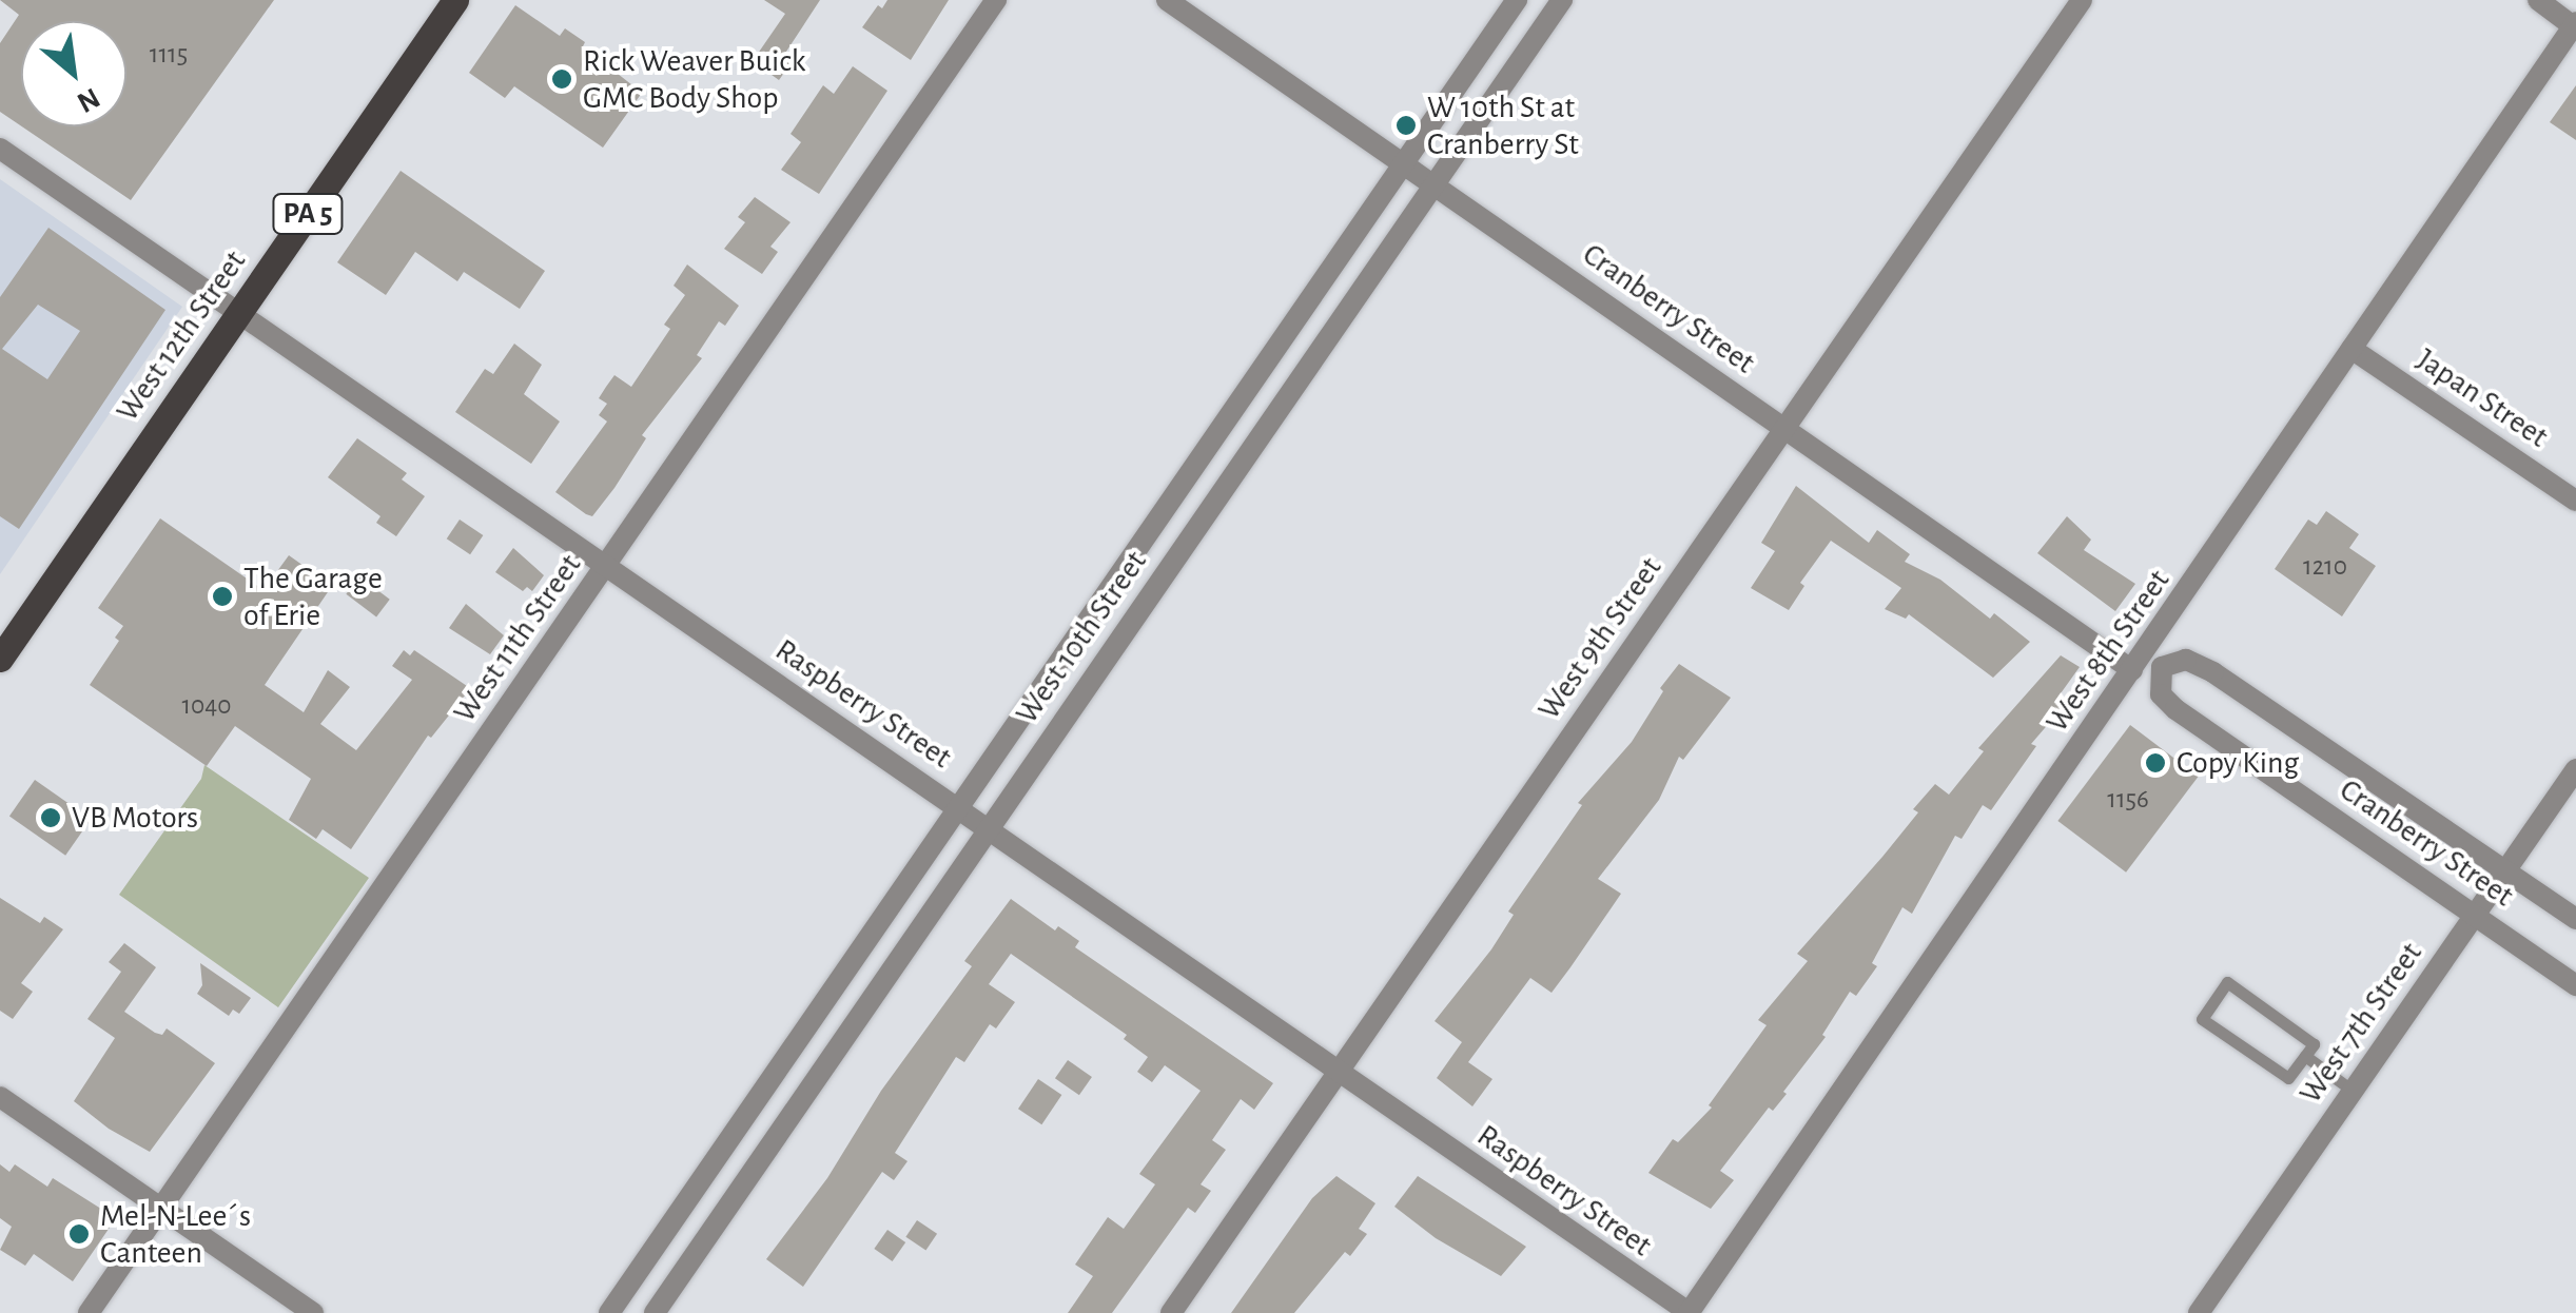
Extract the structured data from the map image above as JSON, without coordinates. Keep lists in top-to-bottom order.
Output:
{
  "streets": {
    "main road": ["PA 5", "West 12th Street"],
    "street": [
      "Cranberry Street",
      "Japan Street",
      "West 10th Street",
      "West 11th Street",
      "West 9th Street",
      "West 8th Street",
      "Raspberry Street",
      "West 7th Street"
    ]
  },
  "crossings": [
    ["Cranberry Street", "West 10th Street"],
    ["Cranberry Street", "West 9th Street"],
    ["Cranberry Street", "West 8th Street"],
    ["Cranberry Street", "West 7th Street"],
    ["West 12th Street", "Raspberry Street"],
    ["Japan Street", "West 8th Street"],
    ["West 10th Street", "Raspberry Street"],
    ["West 11th Street", "Raspberry Street"],
    ["West 9th Street", "Raspberry Street"],
    ["West 8th Street", "Raspberry Street"]
  ],
  "places": [
    "Rick Weaver Buick GMC Body Shop",
    "W 10th St at Cranberry St",
    "The Garage of Erie",
    "Copy King",
    "VB Motors",
    "Mel-N-Lee´s Canteen"
  ],
  "house_numbers": [
    "1115",
    "1210",
    "1040",
    "1156"
  ],
  "north": "bottom right"
}
